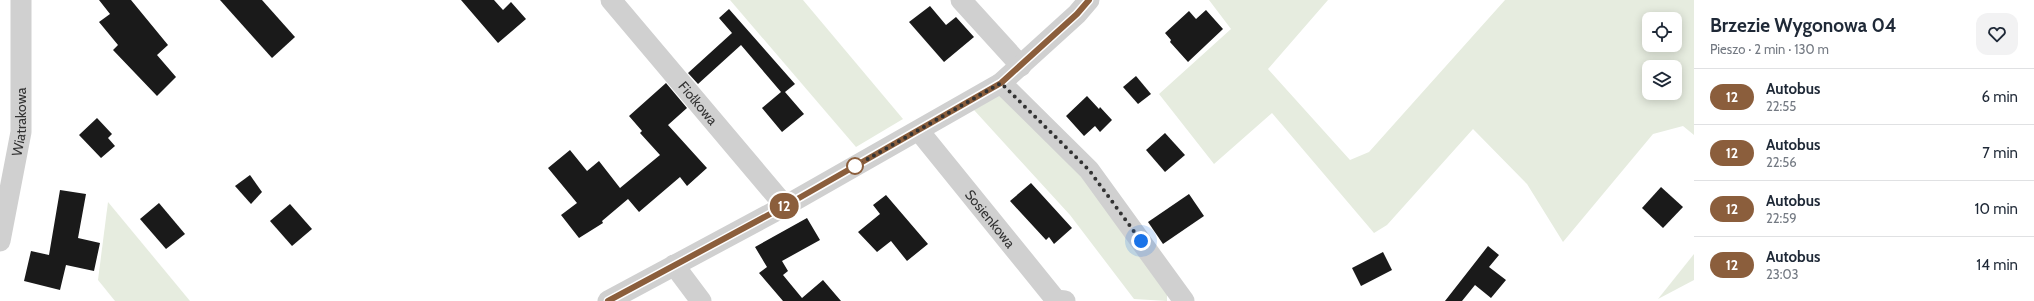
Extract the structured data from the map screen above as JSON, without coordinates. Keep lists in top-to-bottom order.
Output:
{
  "streets": {
    "street": ["Fiołkowa", "Wiatrakowa", "Sosienkowa"]
  },
  "lines": ["bus line 12"],
  "page": {
    "on_map": "12",
    "heading": ["Brzezie Wygonowa 04", "Pieszo · 2 min · 130 m"],
    "list": [
      {
        "mark": "12",
        "name": "Autobus",
        "note": "22:55",
        "value": "6 min"
      },
      {
        "mark": "12",
        "name": "Autobus",
        "note": "22:56",
        "value": "7 min"
      },
      {
        "mark": "12",
        "name": "Autobus",
        "note": "22:59",
        "value": "10 min"
      },
      {
        "mark": "12",
        "name": "Autobus",
        "note": "23:03",
        "value": "14 min"
      }
    ]
  }
}
